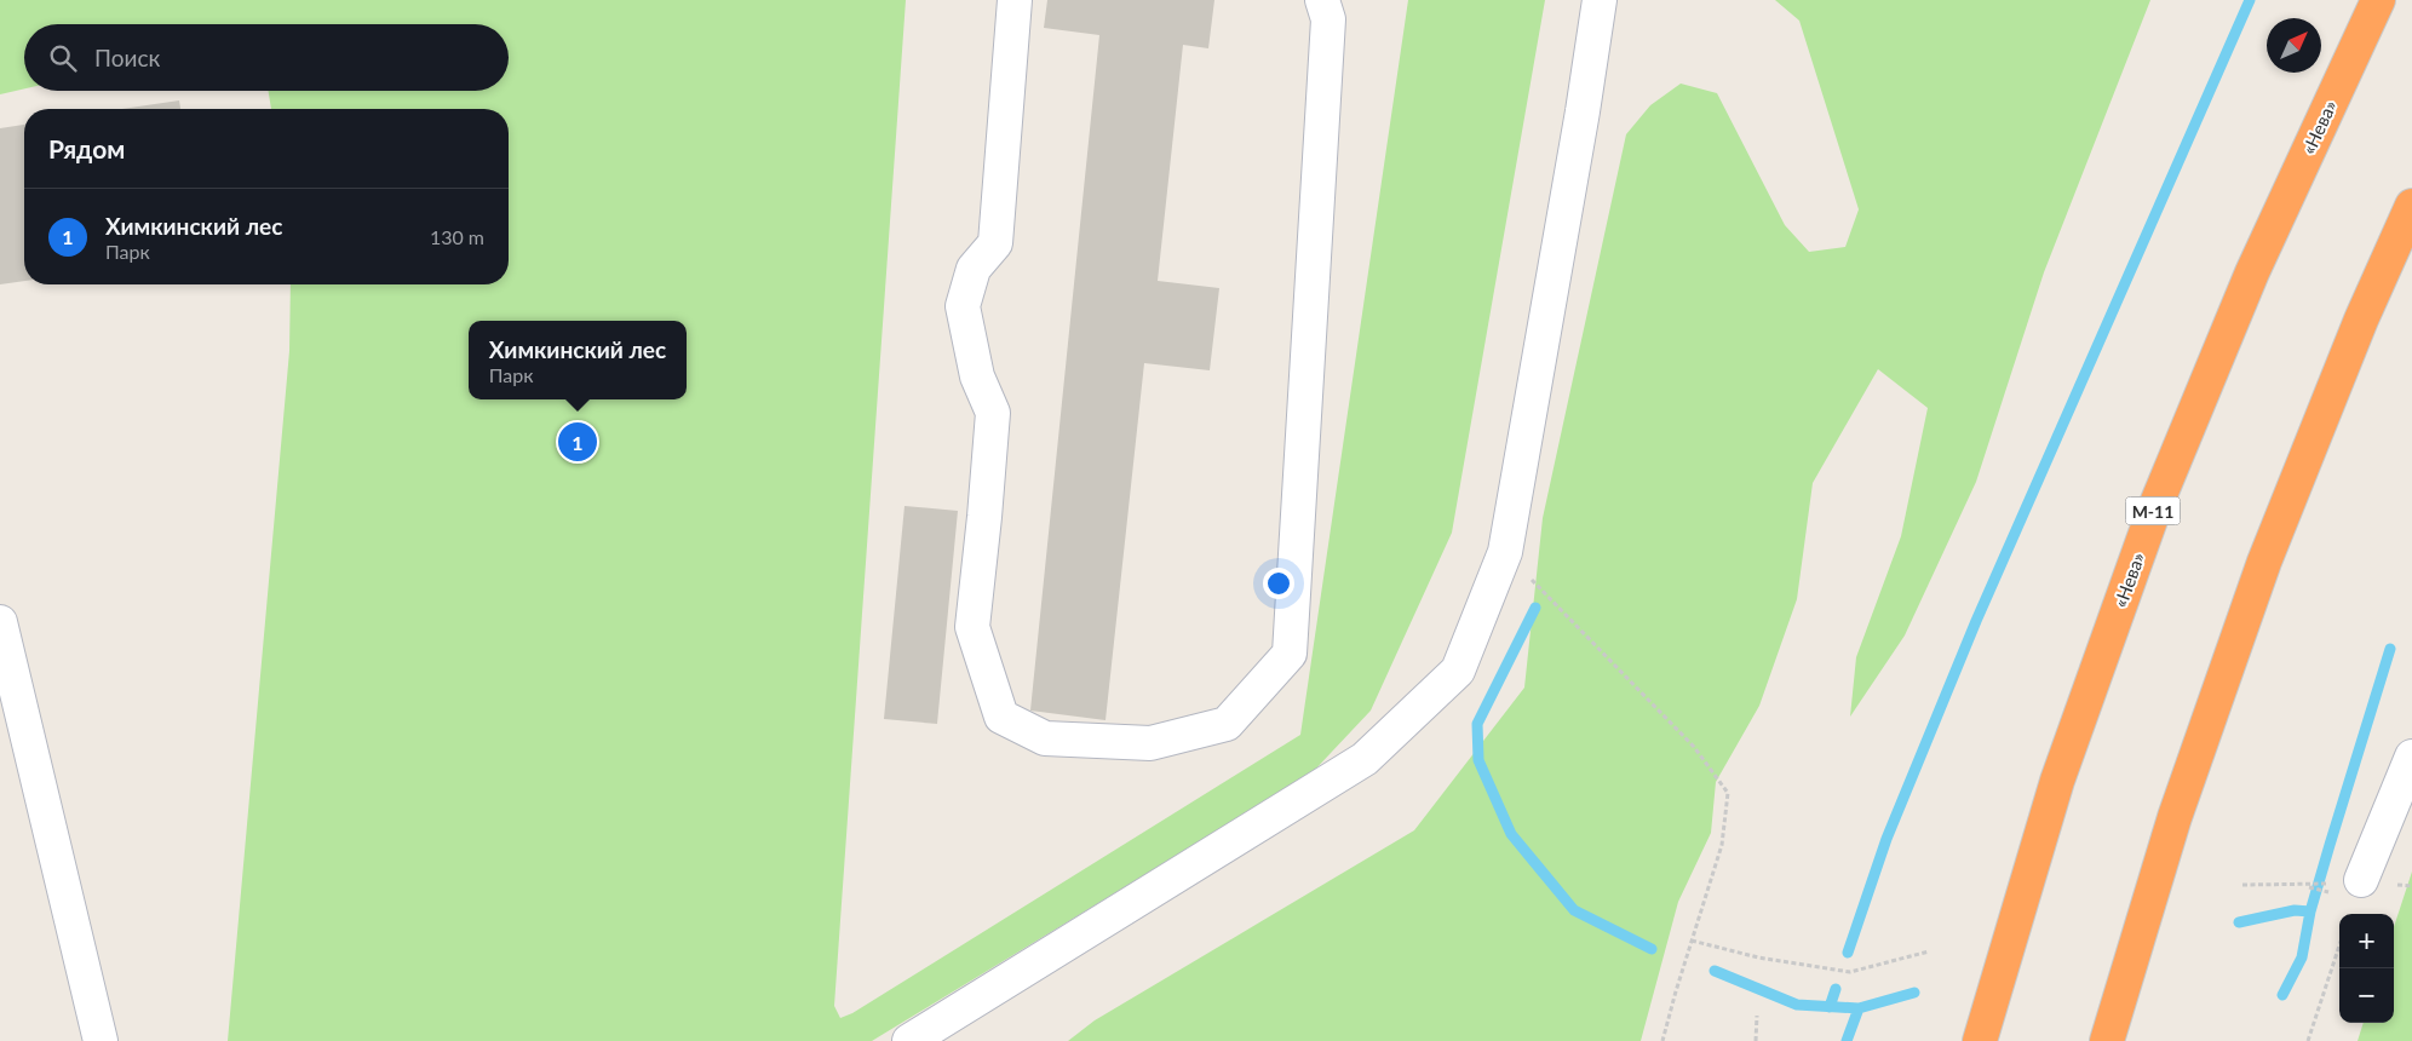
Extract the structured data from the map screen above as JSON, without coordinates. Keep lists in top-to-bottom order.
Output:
{
  "streets": {
    "highway": ["«Нева»", "М-11"]
  },
  "north": "top right",
  "page": {
    "search": "Поиск",
    "heading": "Рядом",
    "list": [
      {
        "mark": "1",
        "name": "Химкинский лес",
        "note": "Парк",
        "value": "130 m"
      }
    ],
    "popup": ["Химкинский лес", "Парк"],
    "pins": "1",
    "map_buttons": ["+", "−"]
  }
}
